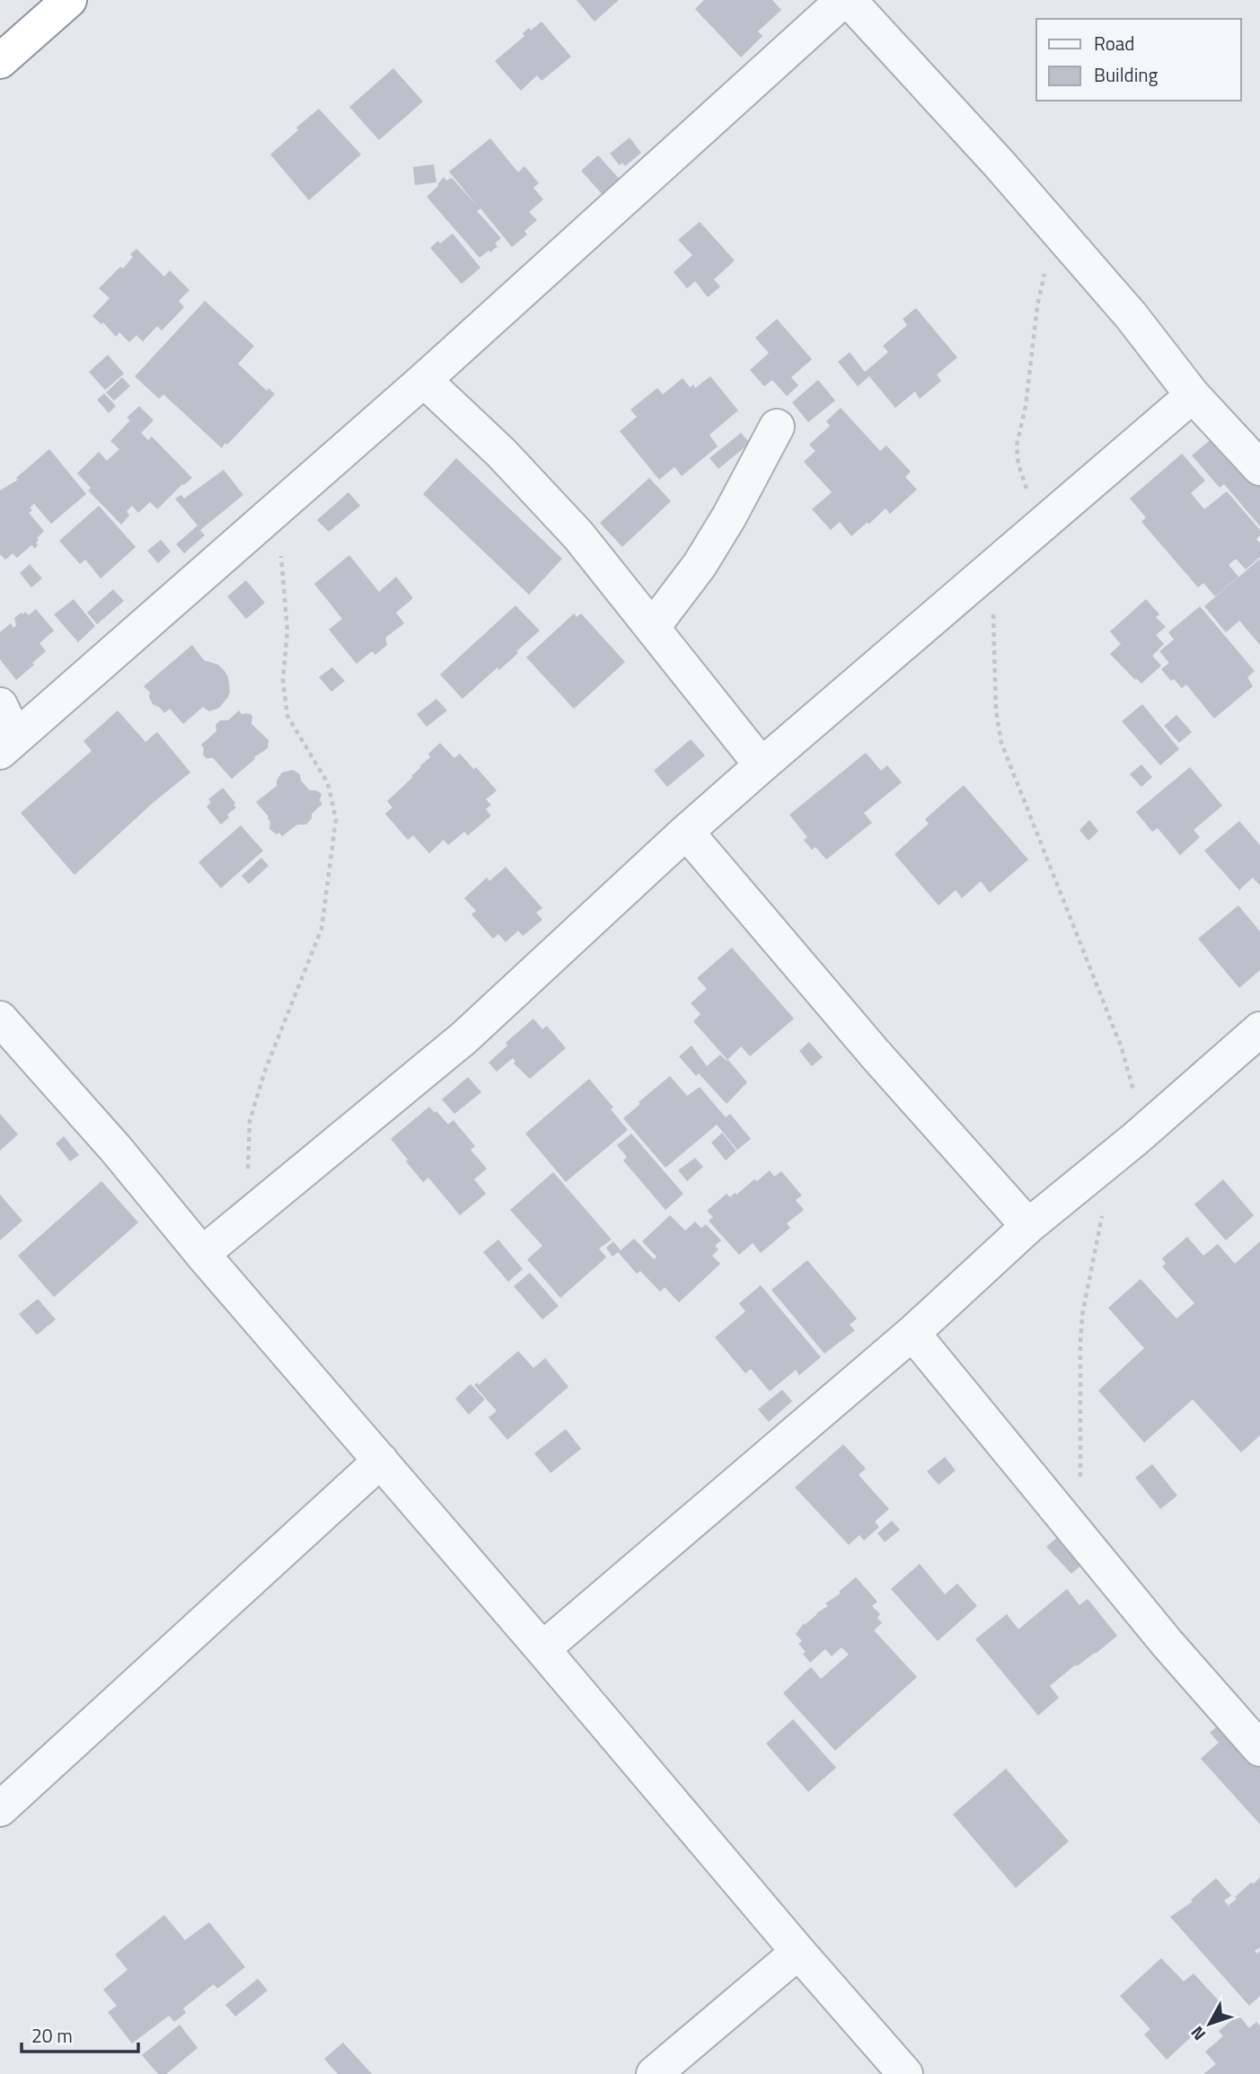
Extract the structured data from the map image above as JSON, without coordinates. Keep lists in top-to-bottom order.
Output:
{
  "legend": ["Road", "Building"],
  "scale_bar": "20 m",
  "north": "bottom left"
}
